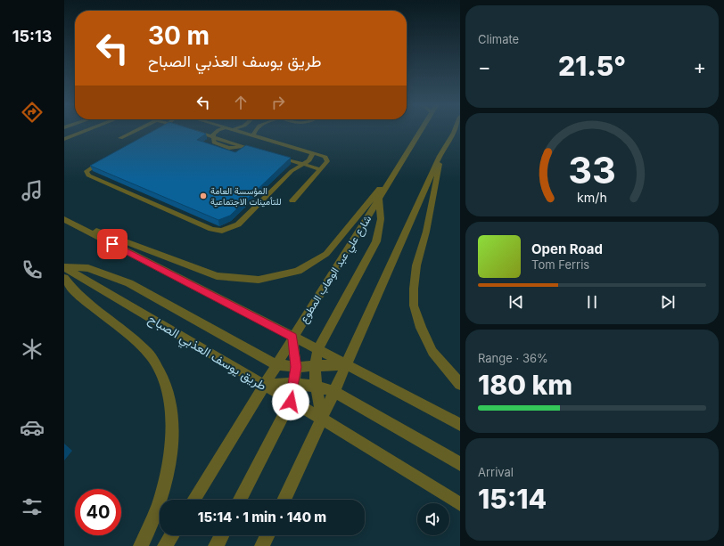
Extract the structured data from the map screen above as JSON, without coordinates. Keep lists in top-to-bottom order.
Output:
{
  "streets": {
    "street": ["شارع علي عبد الوهاب المطوع", "طريق يوسف العذبي الصباح"]
  },
  "crossings": [
    ["شارع علي عبد الوهاب المطوع", "طريق يوسف العذبي الصباح"]
  ],
  "places": ["المؤسسة العامة للتأمينات الاجتماعية"],
  "page": {
    "tabs": "15:13",
    "tile": [
      "Climate",
      ["Range · 36%", "180 km"],
      ["Arrival", "15:14"]
    ],
    "turn": ["30 m", "طريق يوسف العذبي الصباح"],
    "heat": ["−", "21.5°", "+"],
    "song": ["Open Road", "Tom Ferris"],
    "limit": "40",
    "trip": "15:14 · 1 min · 140 m",
    "gauge": ["33", "km/h"]
  }
}
